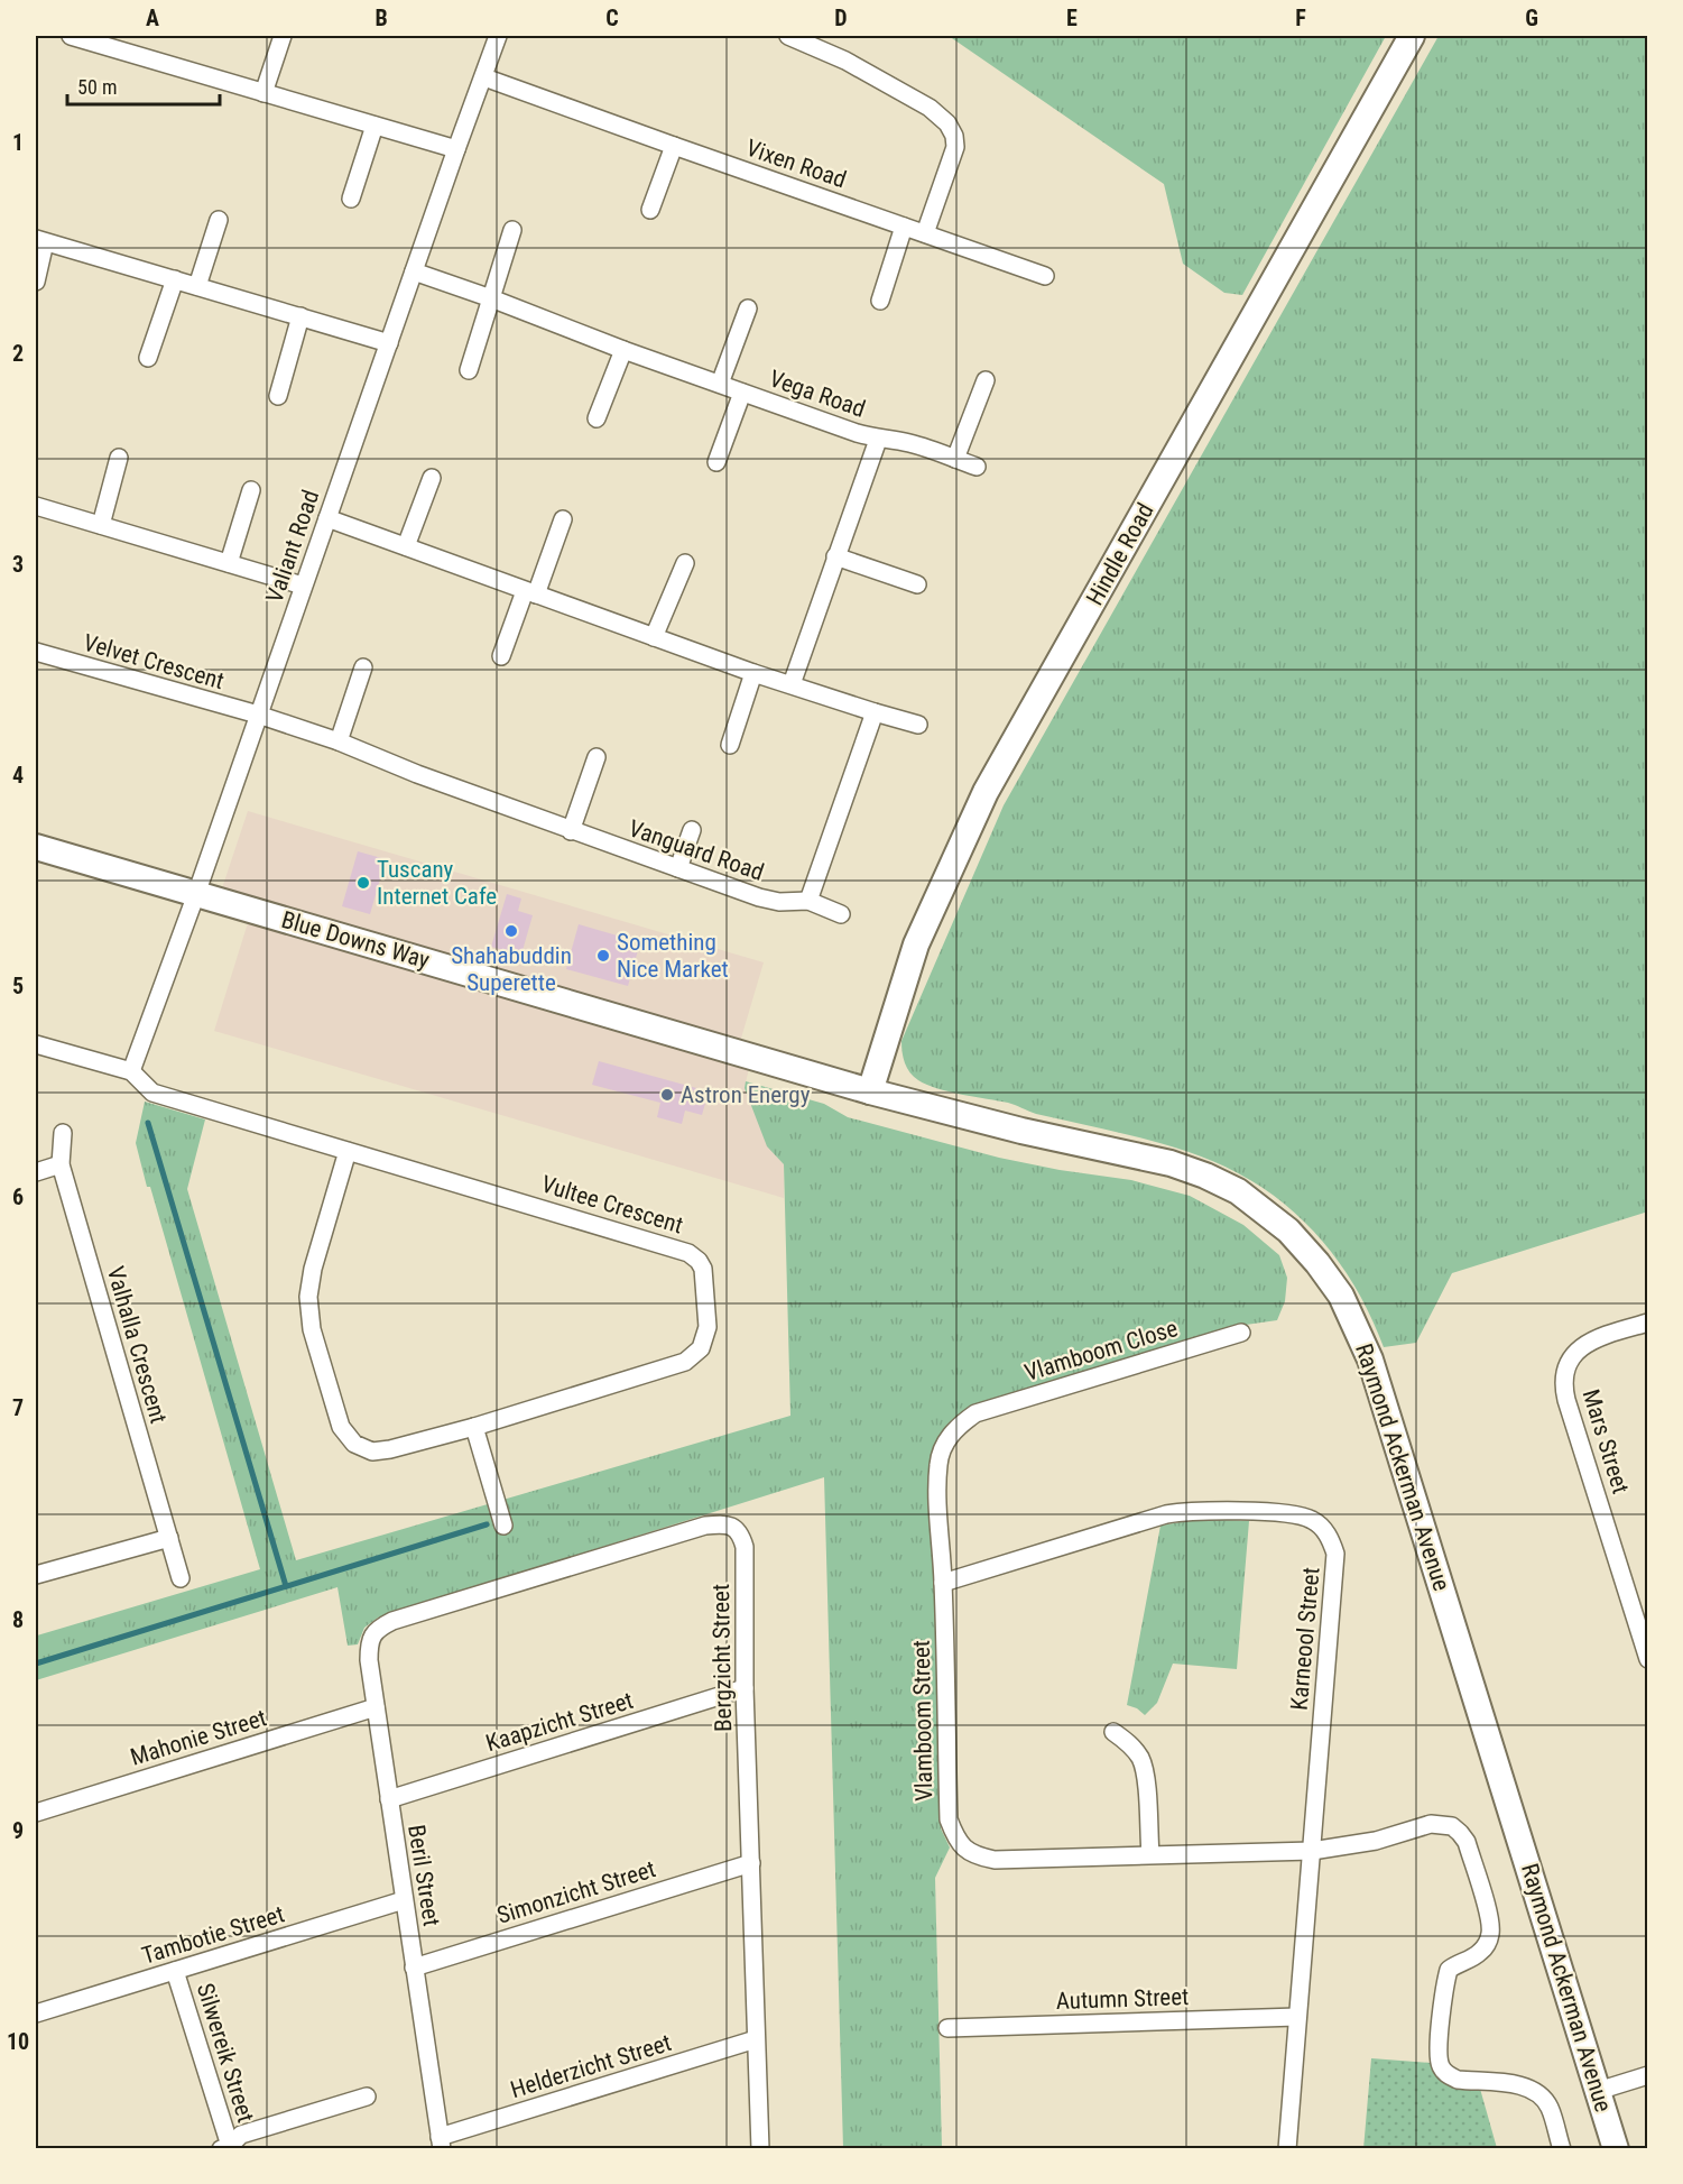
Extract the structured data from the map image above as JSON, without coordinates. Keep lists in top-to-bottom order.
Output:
{
  "streets": {
    "street": [
      "Vixen Road",
      "Vega Road",
      "Valiant Road",
      "Hindle Road",
      "Velvet Crescent",
      "Vanguard Road",
      "Blue Downs Way",
      "Vultee Crescent",
      "Valhalla Crescent",
      "Vlamboom Close",
      "Mars Street",
      "Raymond Ackerman Avenue",
      "Karneool Street",
      "Bergzicht Street",
      "Vlamboom Street",
      "Kaapzicht Street",
      "Mahonie Street",
      "Beril Street",
      "Simonzicht Street",
      "Tambotie Street",
      "Autumn Street",
      "Silwereik Street",
      "Helderzicht Street"
    ]
  },
  "crossings": [
    ["Vixen Road", "Valiant Road"],
    ["Vega Road", "Valiant Road"],
    ["Valiant Road", "Velvet Crescent"],
    ["Valiant Road", "Vanguard Road"],
    ["Valiant Road", "Blue Downs Way"],
    ["Valiant Road", "Vultee Crescent"],
    ["Hindle Road", "Blue Downs Way"],
    ["Hindle Road", "Raymond Ackerman Avenue"],
    ["Velvet Crescent", "Vanguard Road"],
    ["Blue Downs Way", "Raymond Ackerman Avenue"],
    ["Vlamboom Close", "Vlamboom Street"],
    ["Karneool Street", "Vlamboom Street"],
    ["Karneool Street", "Autumn Street"],
    ["Bergzicht Street", "Kaapzicht Street"],
    ["Bergzicht Street", "Beril Street"],
    ["Bergzicht Street", "Simonzicht Street"],
    ["Bergzicht Street", "Helderzicht Street"],
    ["Kaapzicht Street", "Beril Street"],
    ["Mahonie Street", "Beril Street"],
    ["Beril Street", "Simonzicht Street"],
    ["Beril Street", "Tambotie Street"],
    ["Beril Street", "Helderzicht Street"],
    ["Tambotie Street", "Silwereik Street"]
  ],
  "places": [
    "Tuscany Internet Cafe",
    "Shahabuddin Superette",
    "Something Nice Market",
    "Astron Energy"
  ],
  "scale_bar": "50 m",
  "grid": {
    "columns": [
      "A",
      "B",
      "C",
      "D",
      "E",
      "F",
      "G"
    ],
    "rows": [
      "1",
      "2",
      "3",
      "4",
      "5",
      "6",
      "7",
      "8",
      "9",
      "10"
    ]
  }
}
